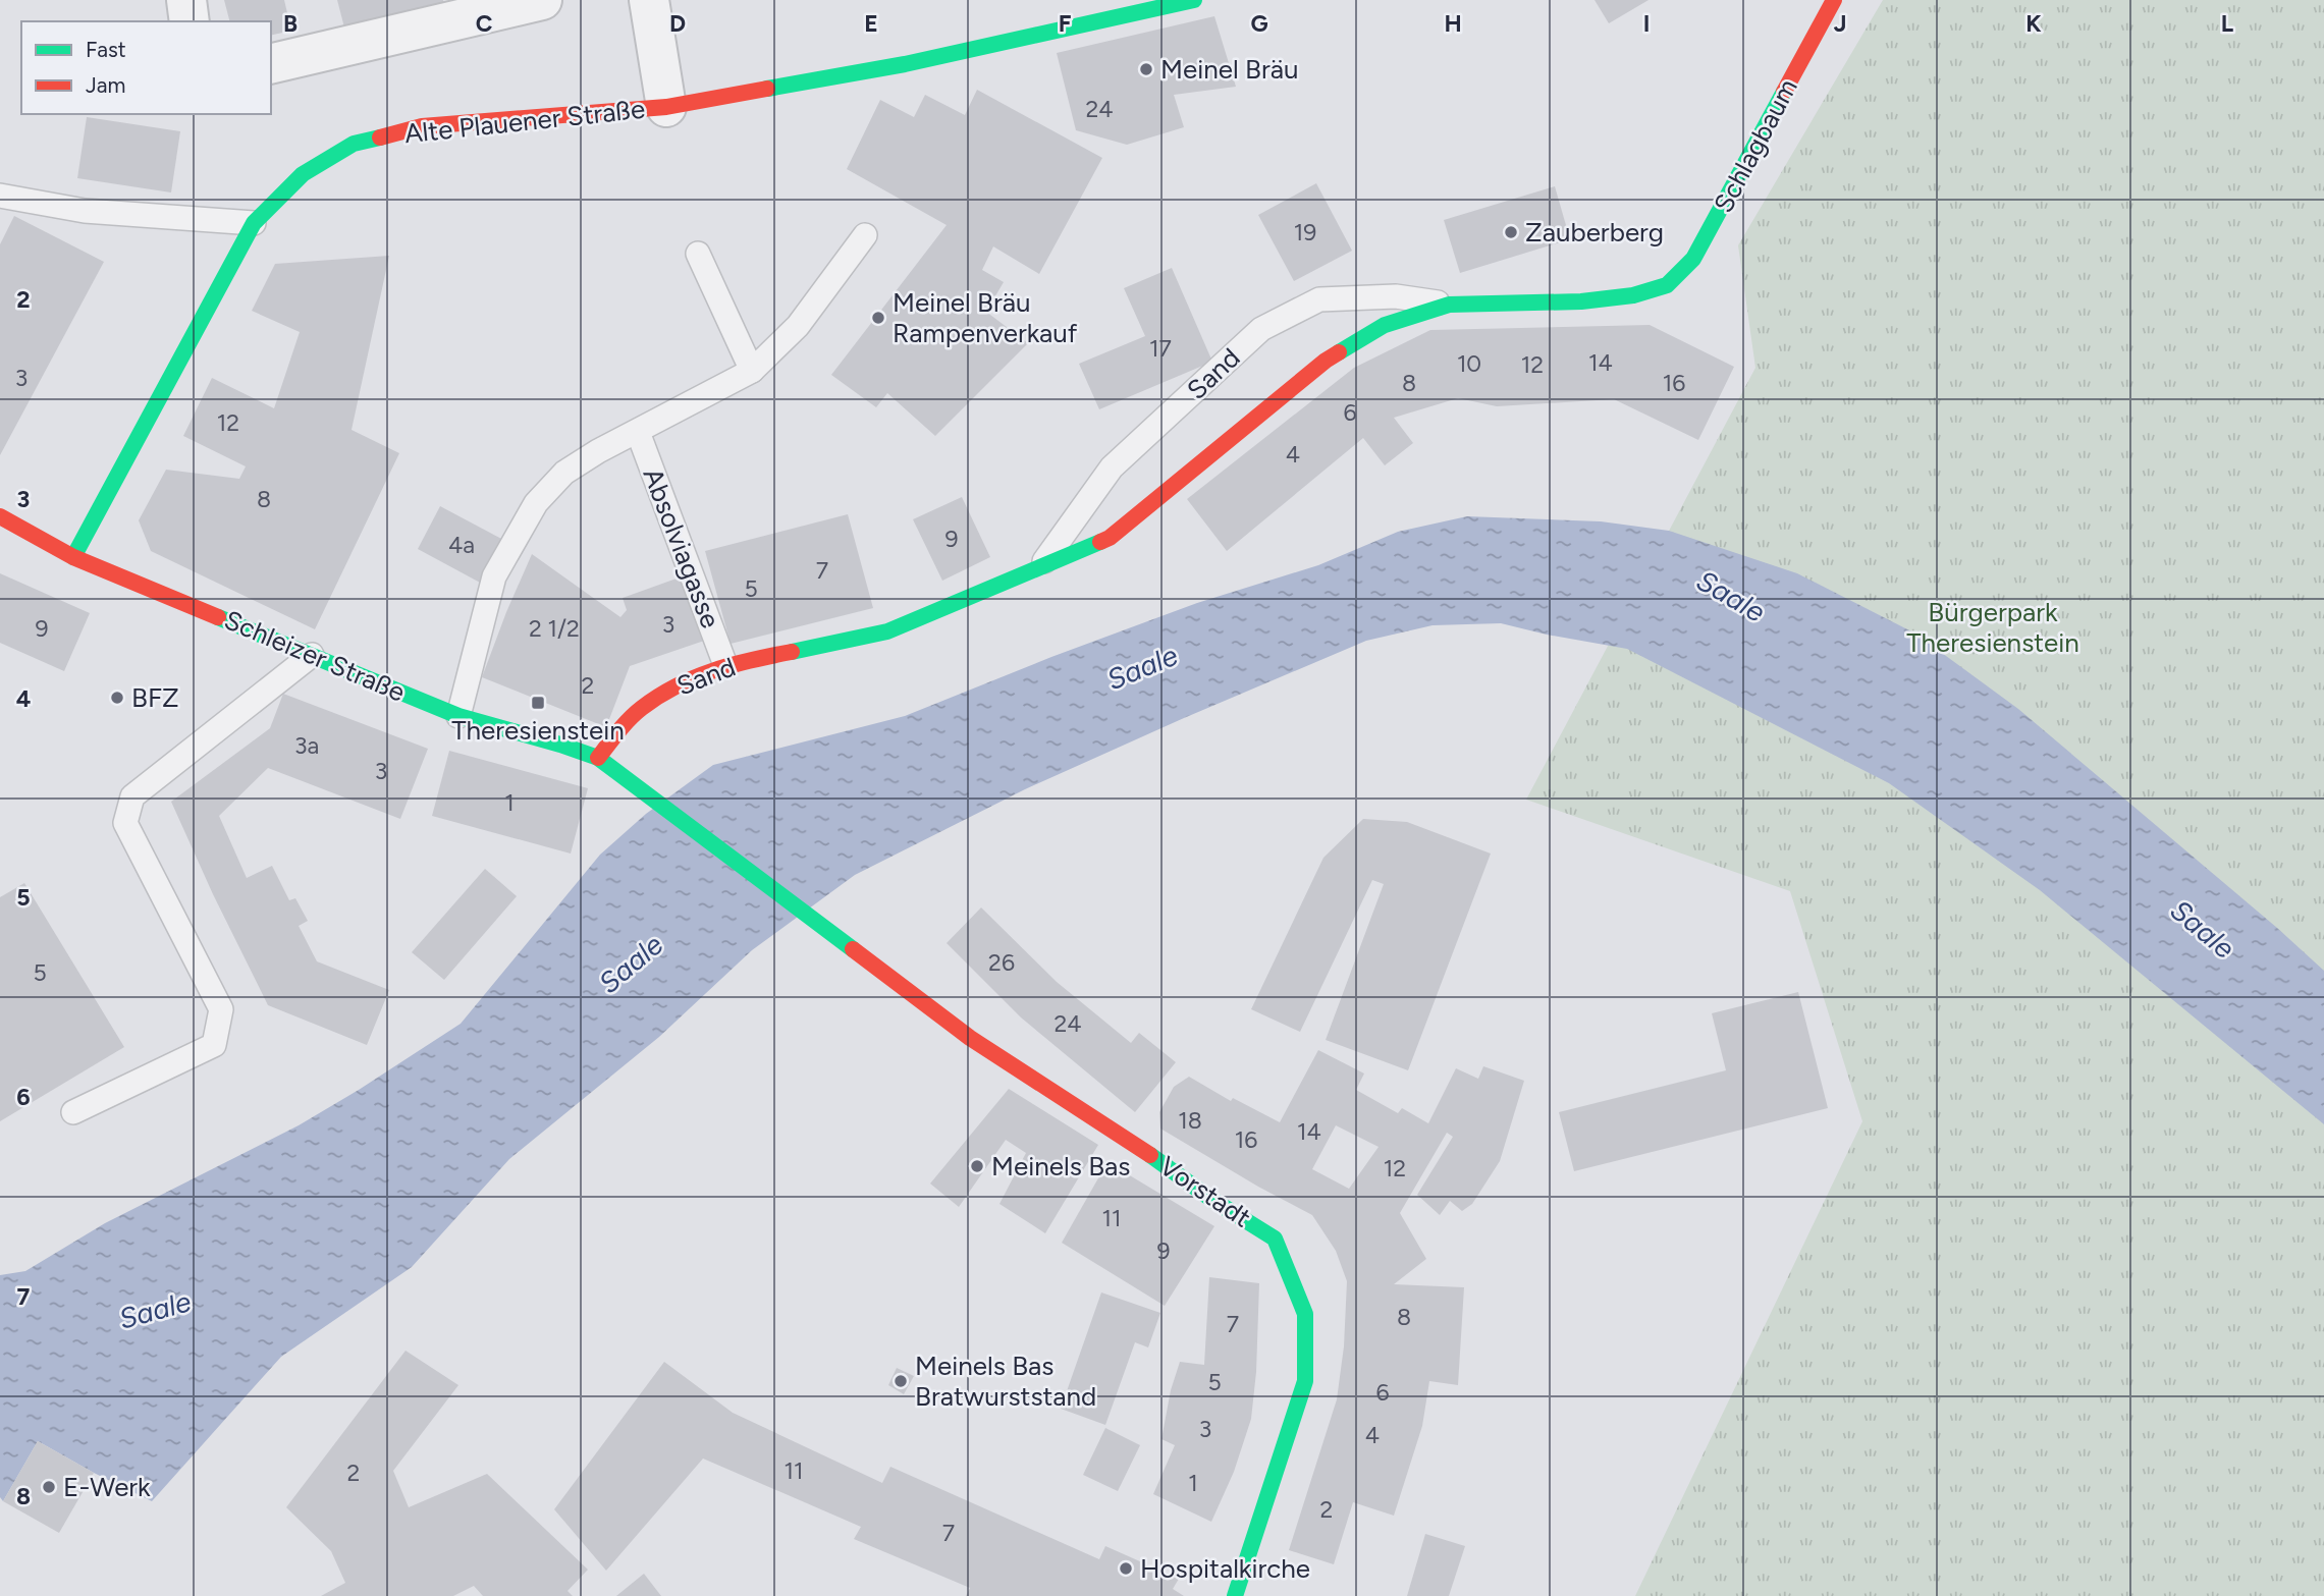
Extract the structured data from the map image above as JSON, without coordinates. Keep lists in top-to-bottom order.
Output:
{
  "streets": {
    "street": [
      "Alte Plauener Straße",
      "Schlagbaum",
      "Sand",
      "Schleizer Straße",
      "Vorstadt"
    ],
    "lane": ["Absolviagasse"]
  },
  "crossings": [
    ["Alte Plauener Straße", "Schleizer Straße"],
    ["Schlagbaum", "Sand"],
    ["Sand", "Absolviagasse"],
    ["Sand", "Schleizer Straße"],
    ["Absolviagasse", "Schleizer Straße"],
    ["Schleizer Straße", "Vorstadt"]
  ],
  "water": ["Saale"],
  "parks": ["Bürgerpark Theresienstein"],
  "places": {
    "other": [
      "Meinel Bräu",
      "Zauberberg",
      "Meinel Bräu Rampenverkauf",
      "BFZ",
      "Meinels Bas",
      "Meinels Bas Bratwurststand",
      "E-Werk",
      "Hospitalkirche"
    ],
    "transit": ["Theresienstein"]
  },
  "house_numbers": [
    "24",
    "19",
    "17",
    "14",
    "10",
    "12",
    "3",
    "8",
    "16",
    "6",
    "12",
    "4",
    "8",
    "9",
    "4a",
    "7",
    "5",
    "3",
    "9",
    "2 1/2",
    "2",
    "3a",
    "3",
    "1",
    "26",
    "5",
    "24",
    "18",
    "14",
    "16",
    "12",
    "11",
    "9",
    "8",
    "7",
    "5",
    "6",
    "3",
    "4",
    "11",
    "2",
    "1",
    "2",
    "7"
  ],
  "legend": ["Fast", "Jam"],
  "grid": {
    "columns": [
      "B",
      "C",
      "D",
      "E",
      "F",
      "G",
      "H",
      "I",
      "J",
      "K",
      "L"
    ],
    "rows": [
      "2",
      "3",
      "4",
      "5",
      "6",
      "7",
      "8"
    ]
  }
}
